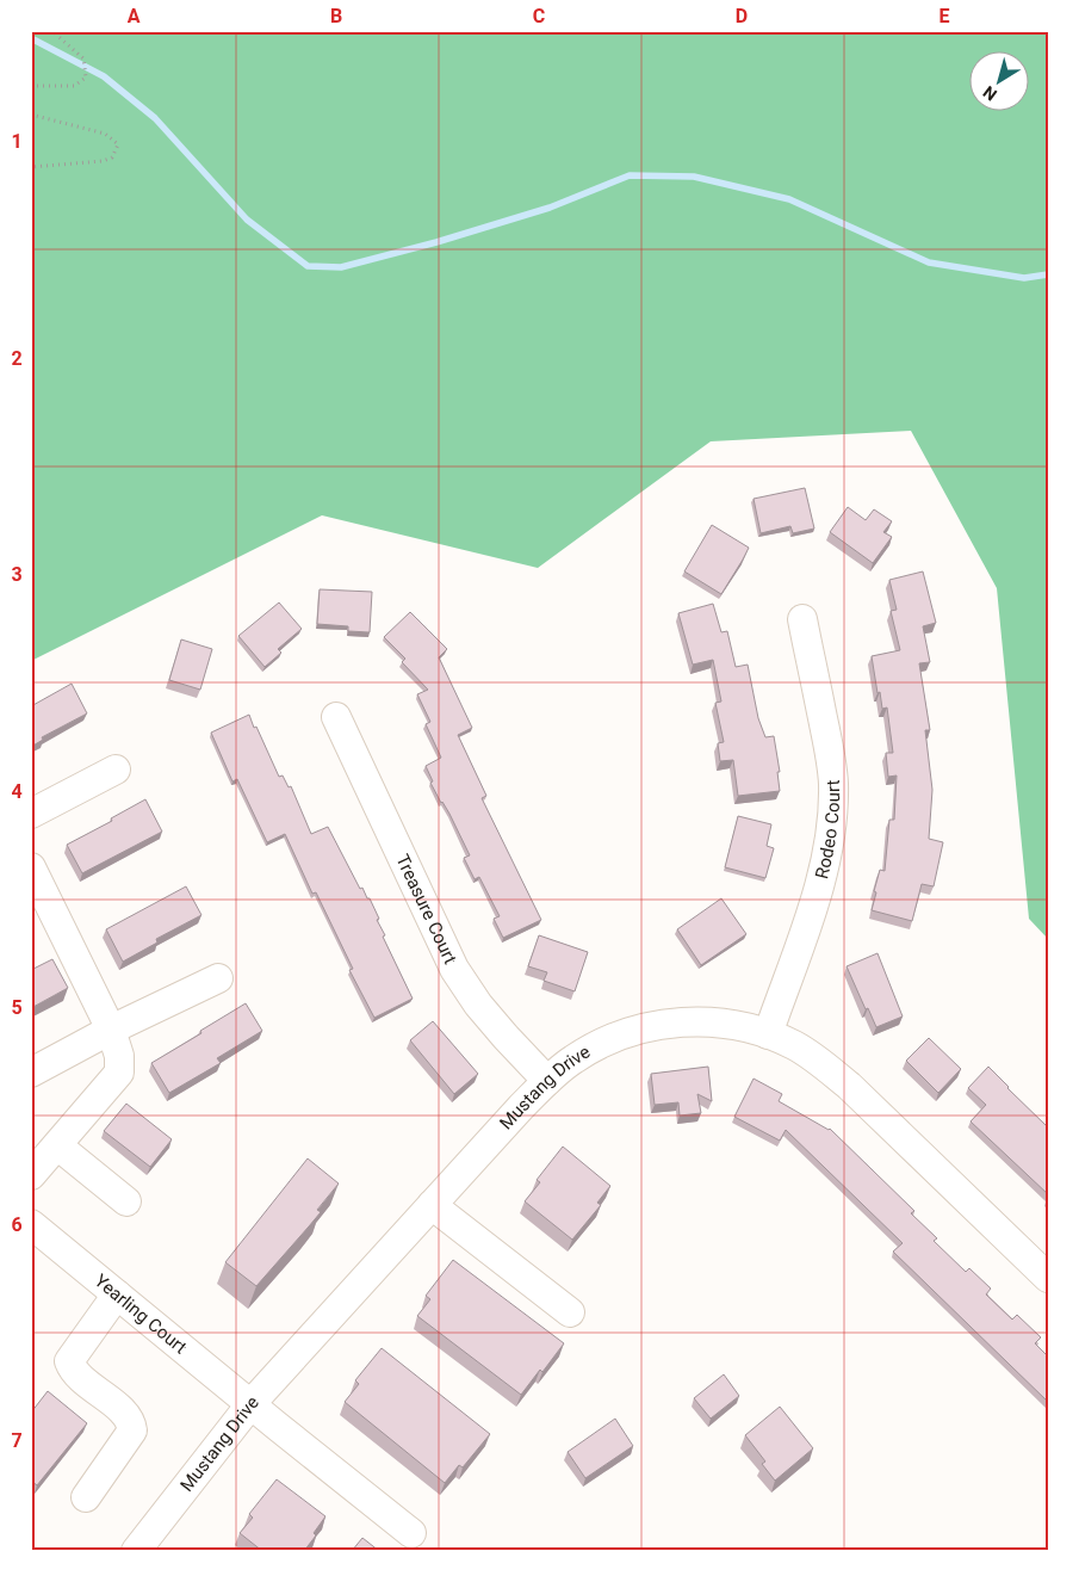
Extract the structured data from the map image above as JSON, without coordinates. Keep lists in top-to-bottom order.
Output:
{
  "streets": {
    "street": [
      "Rodeo Court",
      "Treasure Court",
      "Mustang Drive",
      "Yearling Court"
    ]
  },
  "crossings": [
    ["Rodeo Court", "Mustang Drive"],
    ["Treasure Court", "Mustang Drive"],
    ["Mustang Drive", "Yearling Court"]
  ],
  "north": "bottom left",
  "grid": {
    "columns": [
      "A",
      "B",
      "C",
      "D",
      "E"
    ],
    "rows": [
      "1",
      "2",
      "3",
      "4",
      "5",
      "6",
      "7"
    ]
  }
}
